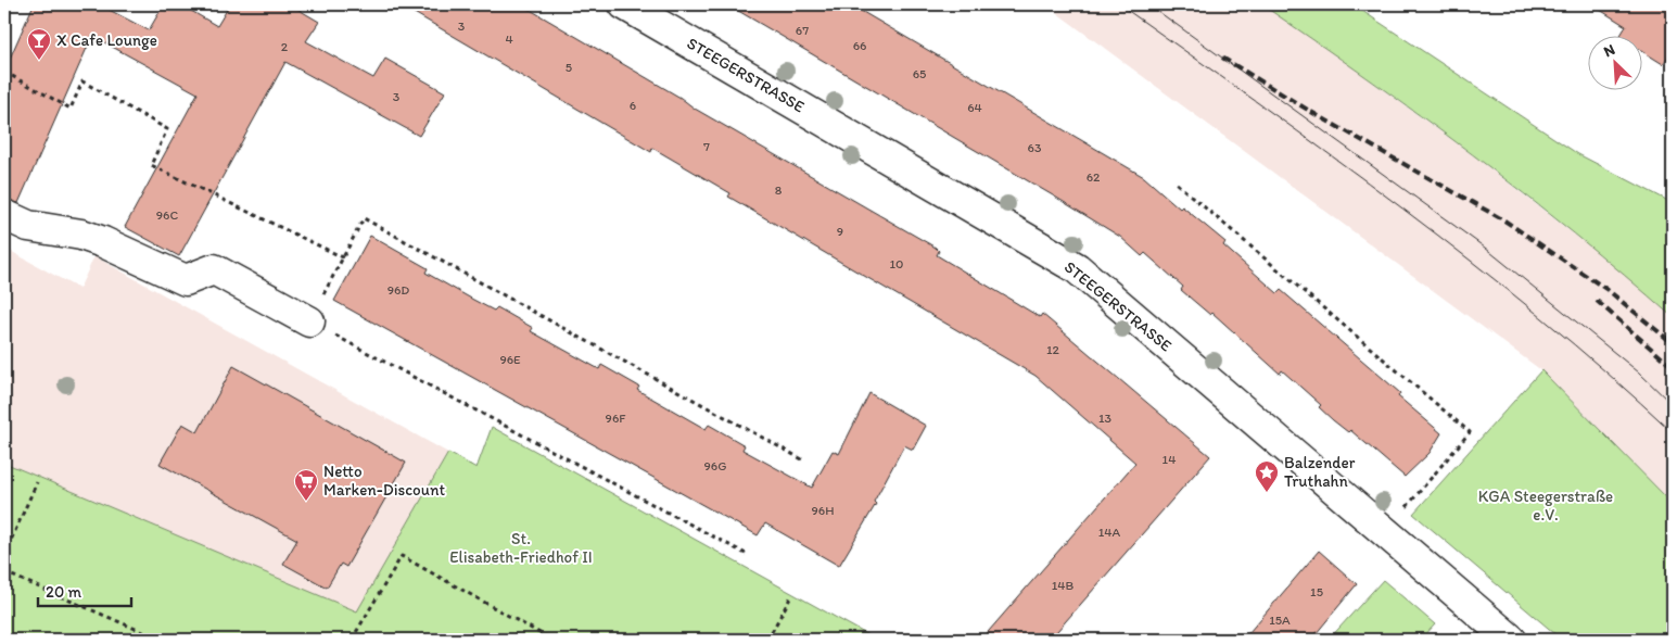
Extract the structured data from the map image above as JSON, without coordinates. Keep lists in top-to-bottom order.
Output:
{
  "streets": {
    "street": ["STEEGERSTRASSE"]
  },
  "parks": ["KGA Steegerstraße e.V.", "St. Elisabeth-Friedhof II"],
  "places": {
    "bar": ["X Cafe Lounge"],
    "place": ["Balzender Truthahn"],
    "supermarket": ["Netto Marken-Discount"]
  },
  "house_numbers": [
    "3",
    "67",
    "4",
    "66",
    "2",
    "5",
    "65",
    "3",
    "6",
    "64",
    "7",
    "63",
    "62",
    "8",
    "96C",
    "9",
    "10",
    "96D",
    "12",
    "96E",
    "96F",
    "13",
    "14",
    "96G",
    "96H",
    "14A",
    "14B",
    "15",
    "15A"
  ],
  "scale_bar": "20 m",
  "north": "top left"
}
